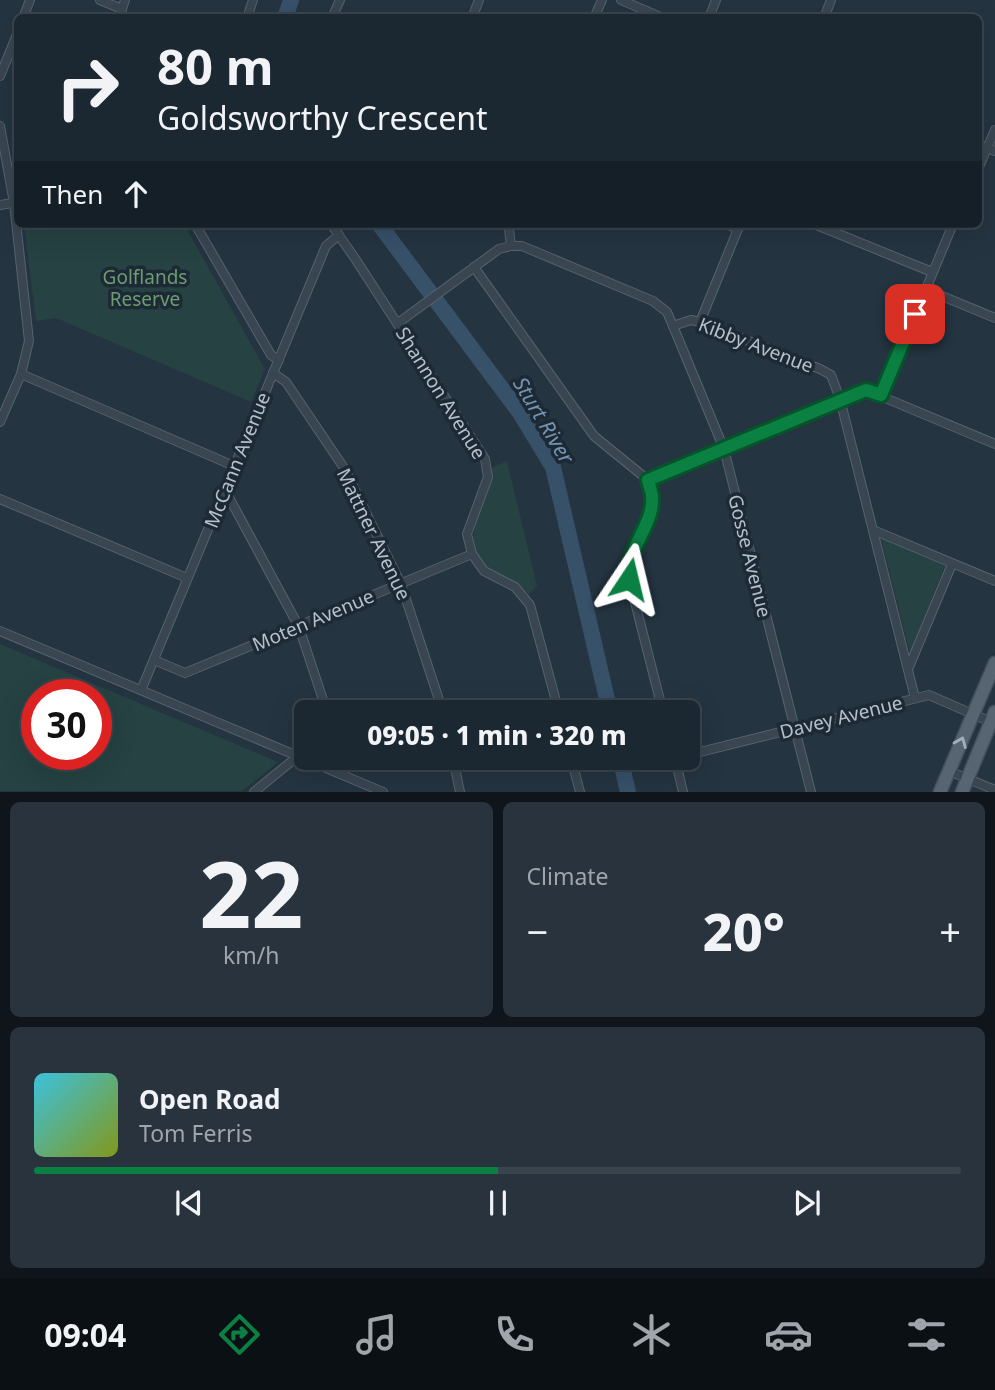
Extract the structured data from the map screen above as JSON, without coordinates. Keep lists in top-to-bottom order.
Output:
{
  "streets": {
    "street": [
      "Kibby Avenue",
      "Shannon Avenue",
      "McCann Avenue",
      "Mattner Avenue",
      "Gosse Avenue",
      "Moten Avenue",
      "Davey Avenue"
    ]
  },
  "crossings": [
    ["Kibby Avenue", "Gosse Avenue"],
    ["Kibby Avenue", "Davey Avenue"],
    ["Shannon Avenue", "McCann Avenue"],
    ["Shannon Avenue", "Moten Avenue"],
    ["McCann Avenue", "Mattner Avenue"],
    ["McCann Avenue", "Moten Avenue"],
    ["Mattner Avenue", "Moten Avenue"],
    ["Gosse Avenue", "Davey Avenue"]
  ],
  "water": ["Sturt River"],
  "parks": ["Golflands Reserve"],
  "page": {
    "turn": ["80 m", "Goldsworthy Crescent"],
    "then": "Then",
    "limit": "30",
    "trip": "09:05 · 1 min · 320 m",
    "tile": [
      ["22", "km/h"],
      "Climate"
    ],
    "heat": ["−", "20°", "+"],
    "song": ["Open Road", "Tom Ferris"],
    "tabs": "09:04"
  }
}
